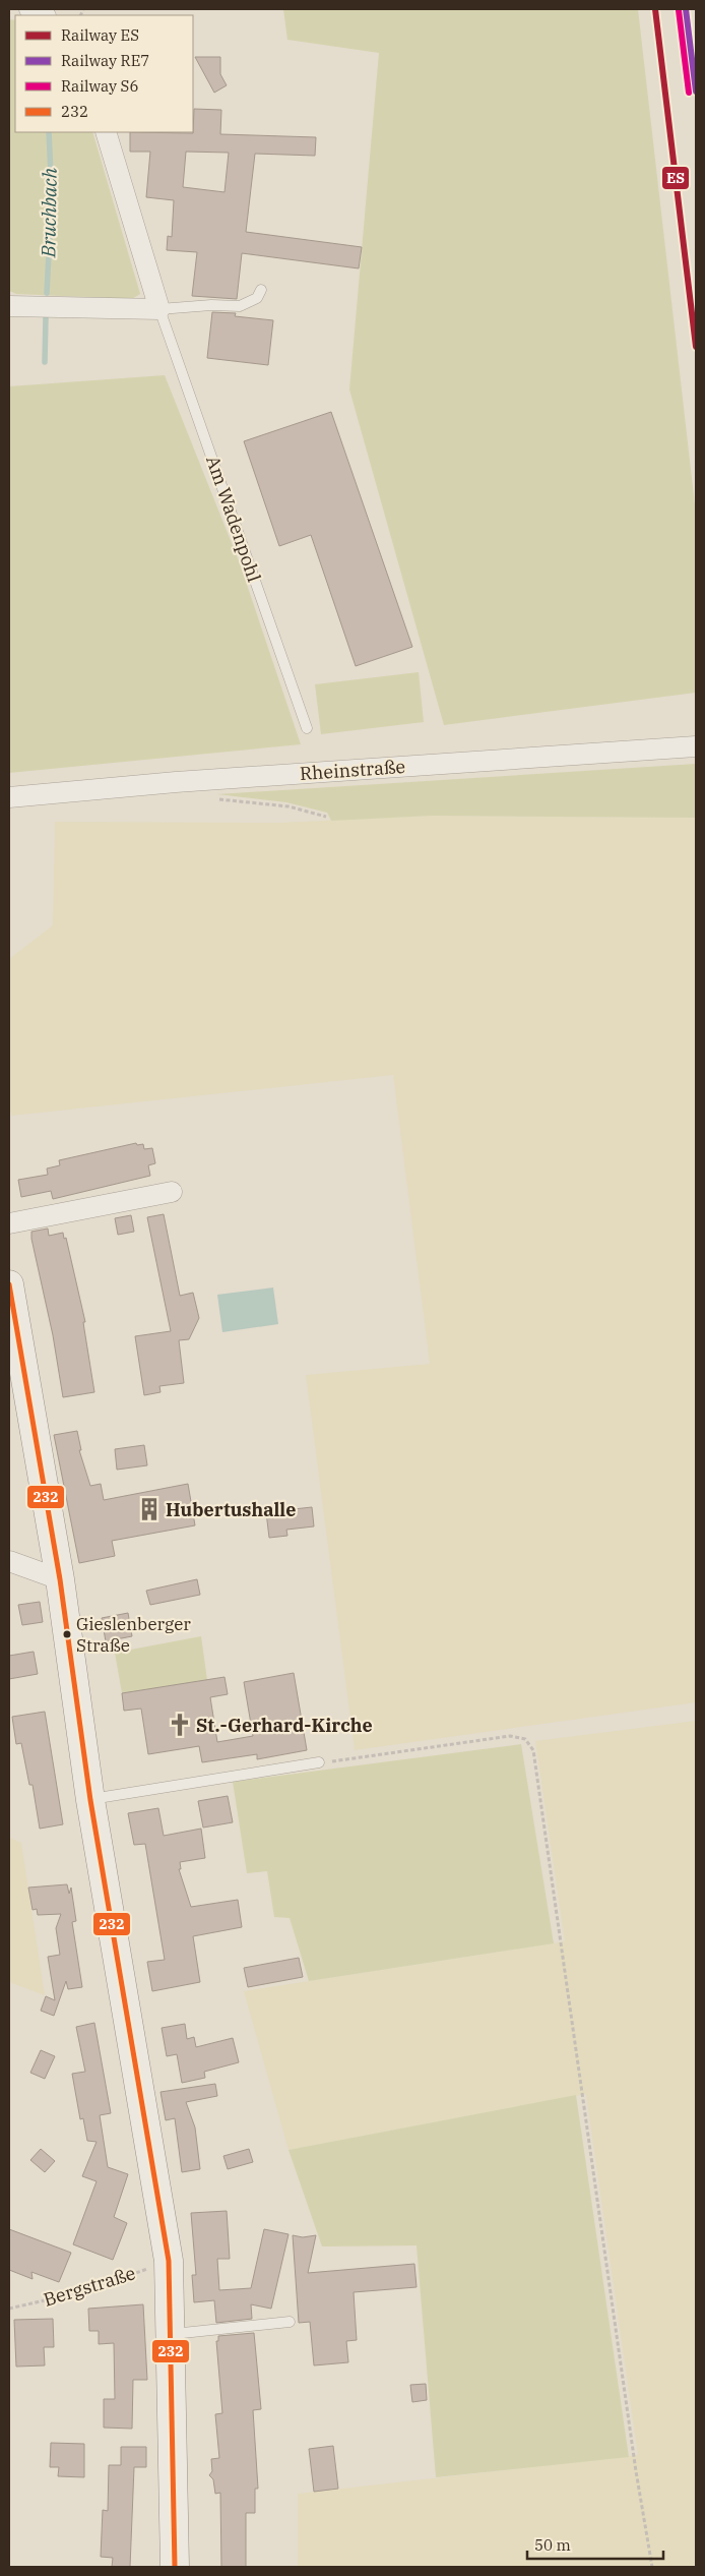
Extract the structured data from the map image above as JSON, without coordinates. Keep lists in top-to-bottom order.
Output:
{
  "streets": {
    "street": ["Am Wadenpohl", "Rheinstraße"],
    "path": ["Bergstraße"]
  },
  "water": ["Bruchbach"],
  "places": {
    "building": ["Hubertushalle"],
    "other": ["Gieslenberger Straße"],
    "church": ["St.-Gerhard-Kirche"]
  },
  "lines": [
    "rail line ES",
    "rail line RE7",
    "rail line S6",
    "transit line 232"
  ],
  "legend": [
    "Railway ES",
    "Railway RE7",
    "Railway S6",
    "232"
  ],
  "scale_bar": "50 m"
}
